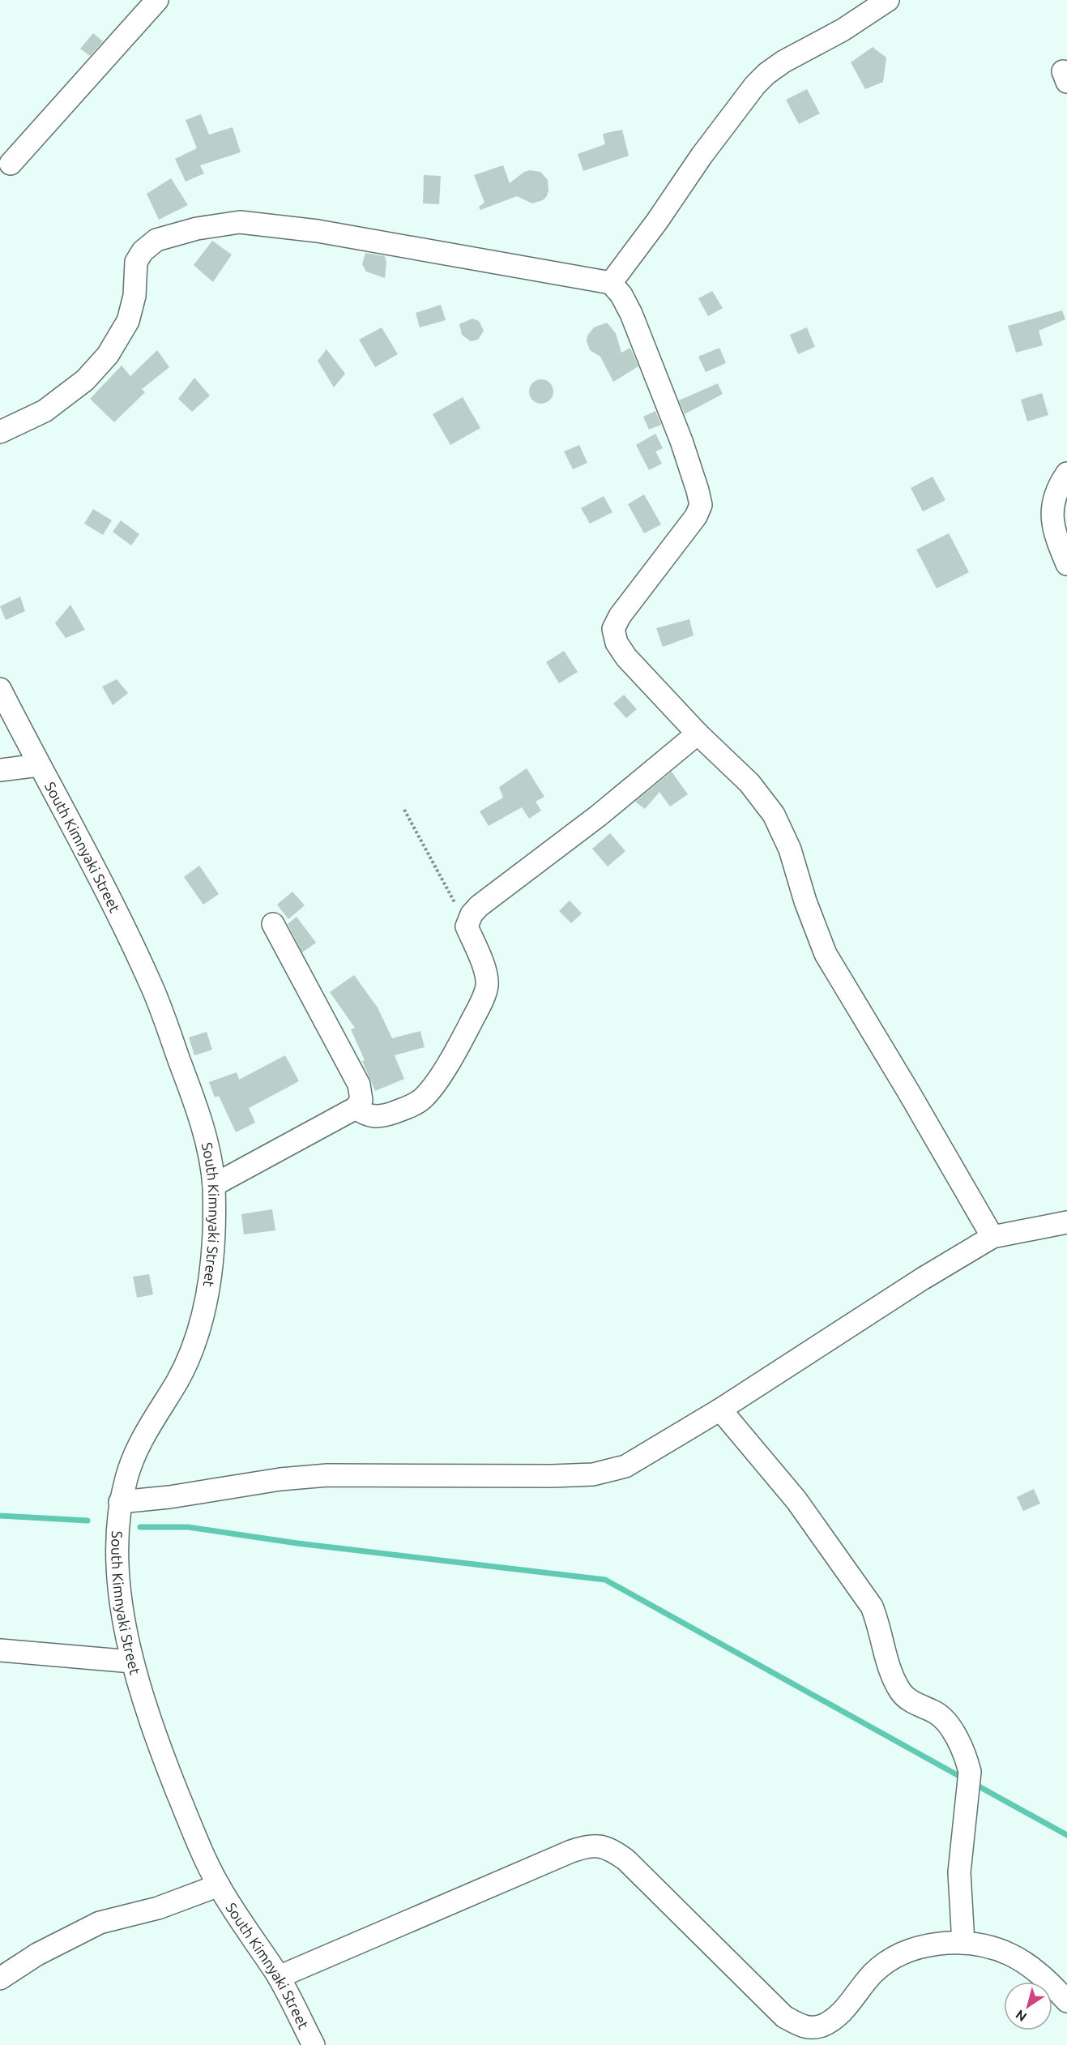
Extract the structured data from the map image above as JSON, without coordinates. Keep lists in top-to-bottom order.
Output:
{
  "streets": {
    "street": ["South Kimnyaki Street"]
  },
  "north": "bottom left"
}
